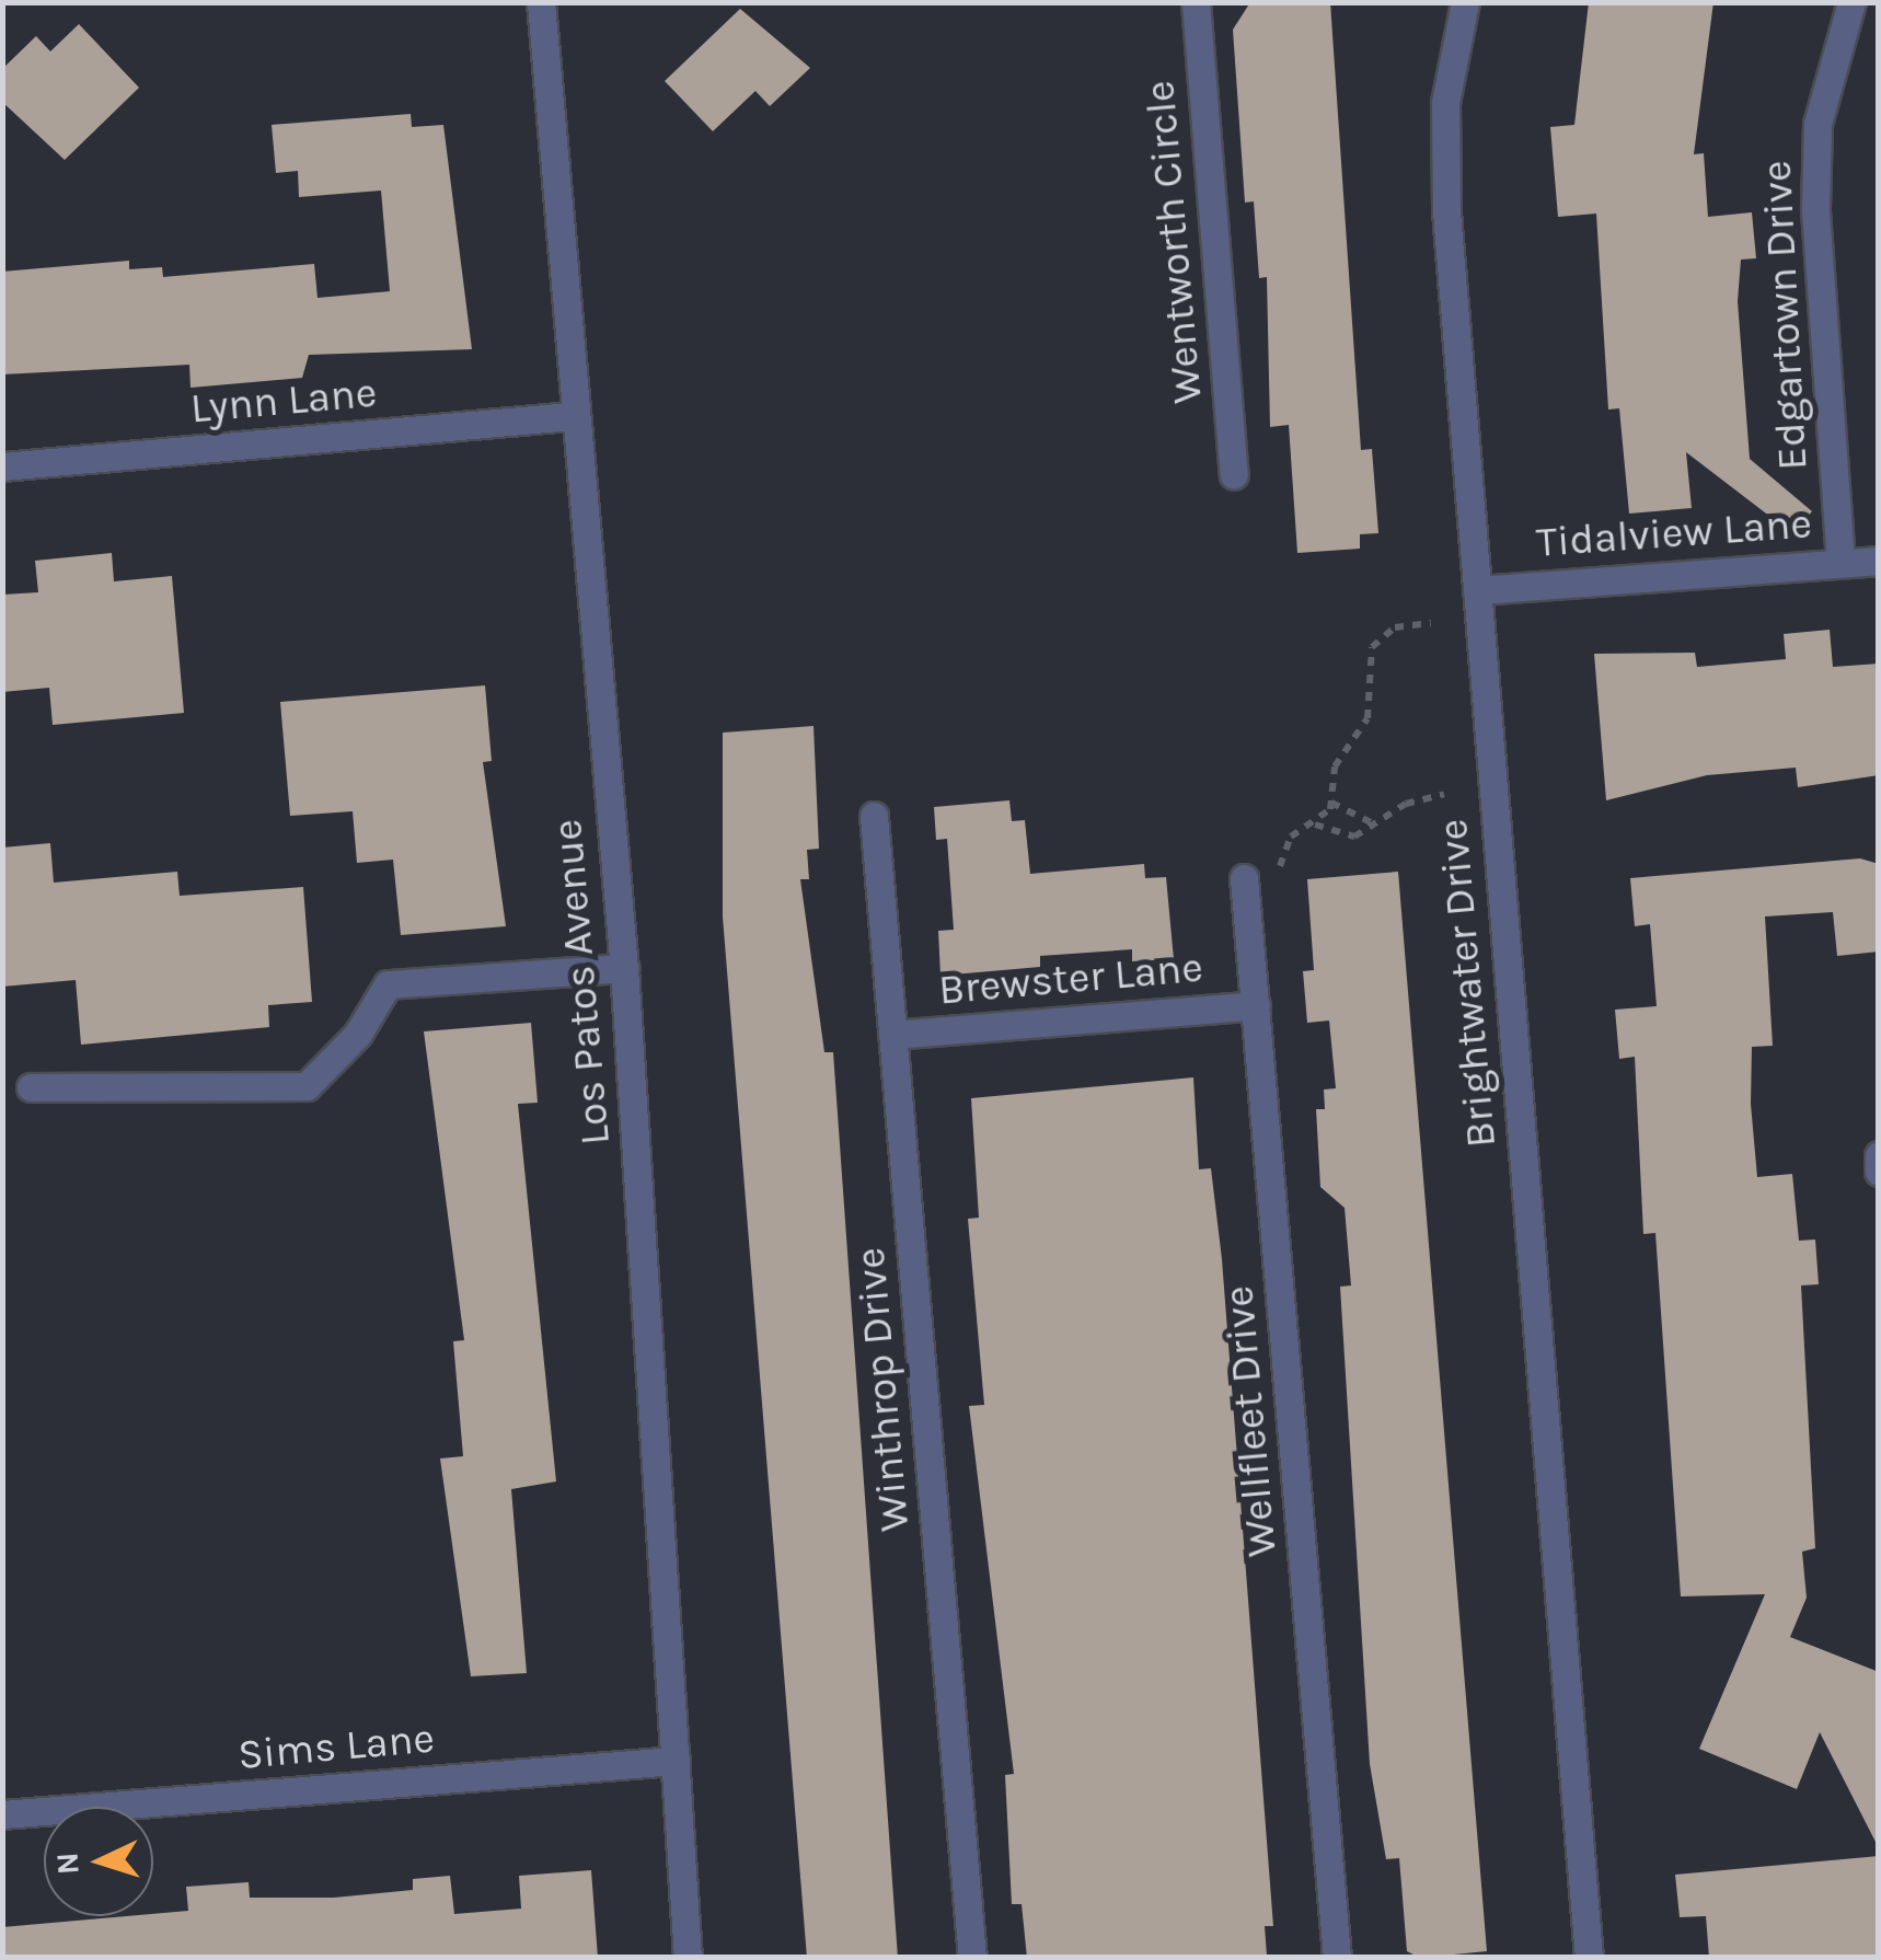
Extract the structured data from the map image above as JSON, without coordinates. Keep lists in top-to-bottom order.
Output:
{
  "streets": {
    "street": [
      "Wentworth Circle",
      "Edgartown Drive",
      "Lynn Lane",
      "Tidalview Lane",
      "Brewster Lane",
      "Los Patos Avenue",
      "Brightwater Drive",
      "Winthrop Drive",
      "Wellfleet Drive",
      "Sims Lane"
    ]
  },
  "crossings": [
    ["Edgartown Drive", "Tidalview Lane"],
    ["Lynn Lane", "Los Patos Avenue"],
    ["Tidalview Lane", "Brightwater Drive"],
    ["Brewster Lane", "Winthrop Drive"],
    ["Brewster Lane", "Wellfleet Drive"],
    ["Los Patos Avenue", "Sims Lane"]
  ],
  "north": "left"
}
